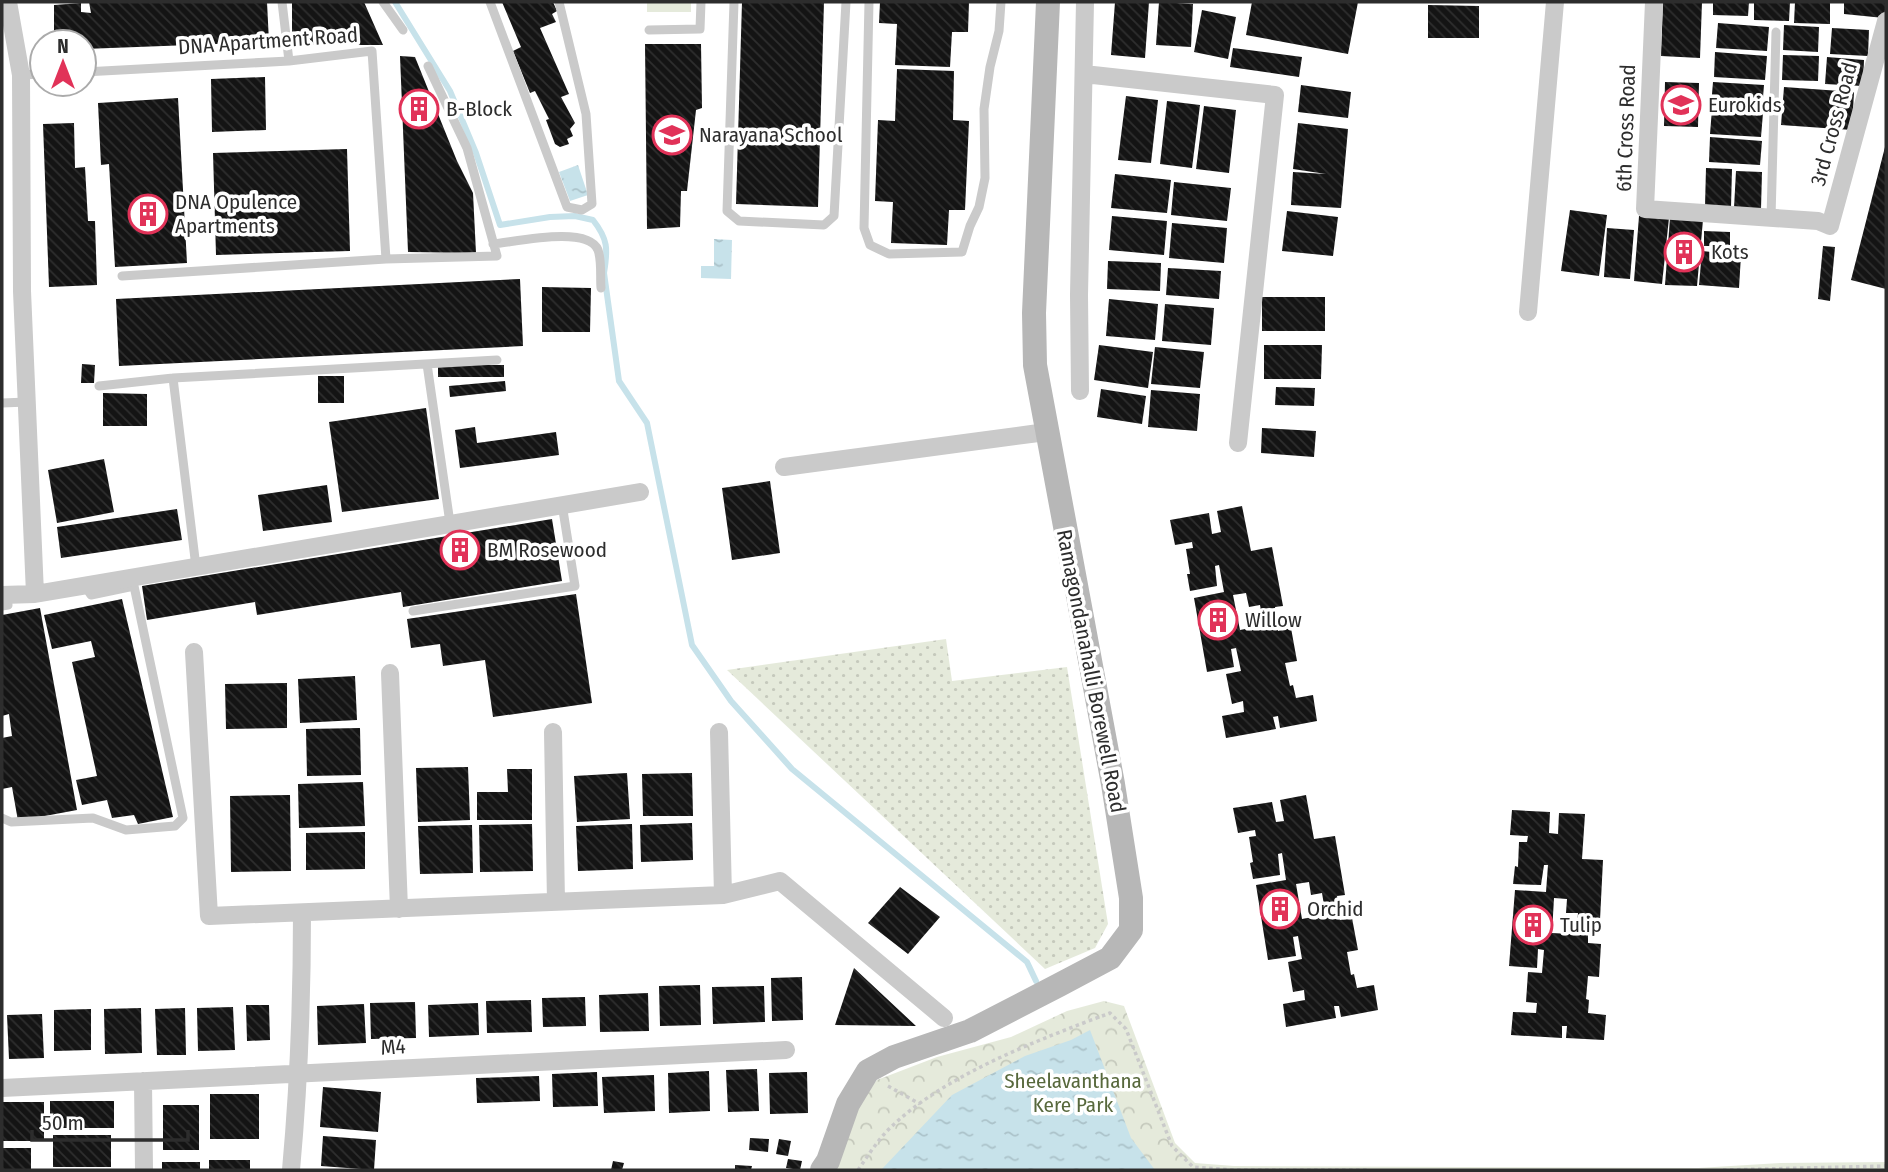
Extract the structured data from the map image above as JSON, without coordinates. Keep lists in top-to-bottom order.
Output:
{
  "streets": {
    "street": [
      "3rd Cross Road",
      "6th Cross Road",
      "Ramagondanahalli Borewell Road",
      "M4"
    ],
    "lane": ["DNA Apartment Road"]
  },
  "crossings": [
    ["3rd Cross Road", "6th Cross Road"]
  ],
  "parks": ["Sheelavanthana Kere Park"],
  "places": {
    "school or university": ["Eurokids", "Narayana School"],
    "building": [
      "B-Block",
      "DNA Opulence Apartments",
      "Kots",
      "BM Rosewood",
      "Willow",
      "Orchid",
      "Tulip"
    ]
  },
  "scale_bar": "50 m",
  "north": "top"
}
